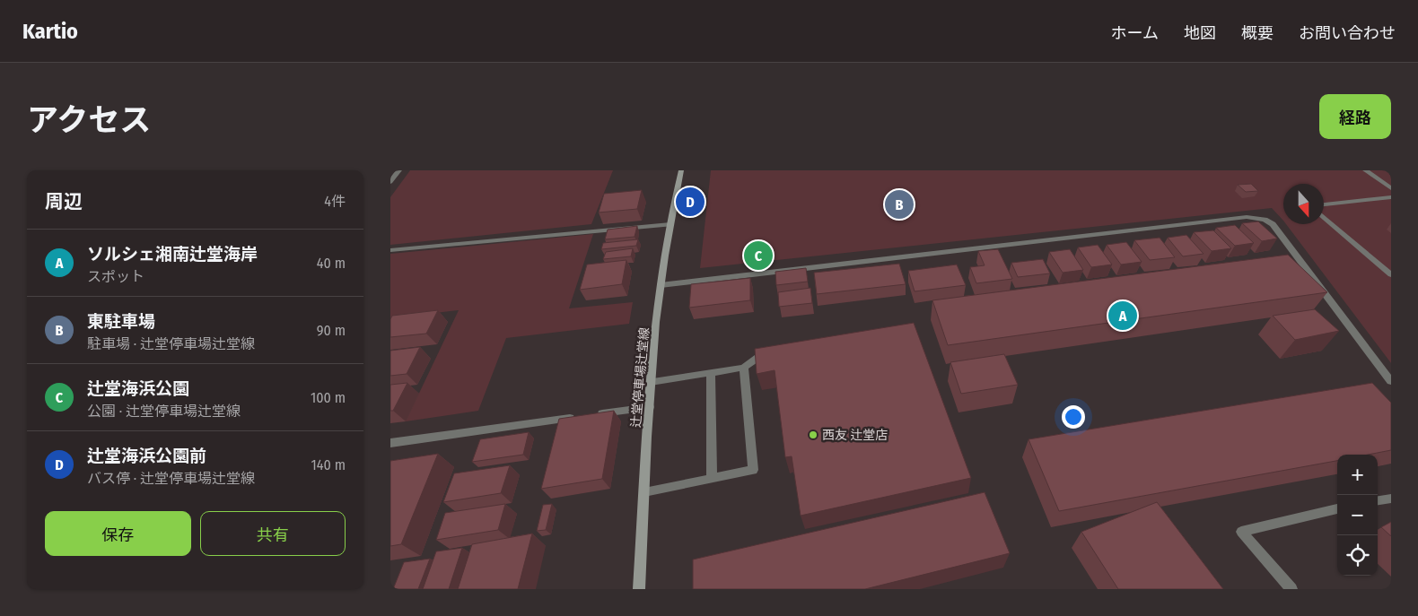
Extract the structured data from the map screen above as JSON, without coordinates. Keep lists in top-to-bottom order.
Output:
{
  "streets": {
    "main road": ["辻堂停車場辻堂線"]
  },
  "places": ["西友 辻堂店"],
  "north": "bottom",
  "page": {
    "header": "Kartio",
    "nav": [
      "ホーム",
      "地図",
      "概要",
      "お問い合わせ"
    ],
    "title": "アクセス",
    "buttons": [
      "経路",
      ["保存", "共有"]
    ],
    "heading": ["周辺", "4件"],
    "pins": [
      "D",
      "B",
      "C",
      "A"
    ],
    "list": [
      {
        "mark": "A",
        "name": "ソルシェ湘南辻堂海岸",
        "note": "スポット",
        "value": "40 m"
      },
      {
        "mark": "B",
        "name": "東駐車場",
        "note": "駐車場 · 辻堂停車場辻堂線",
        "value": "90 m"
      },
      {
        "mark": "C",
        "name": "辻堂海浜公園",
        "note": "公園 · 辻堂停車場辻堂線",
        "value": "100 m"
      },
      {
        "mark": "D",
        "name": "辻堂海浜公園前",
        "note": "バス停 · 辻堂停車場辻堂線",
        "value": "140 m"
      }
    ],
    "map_buttons": ["+", "−"]
  }
}
